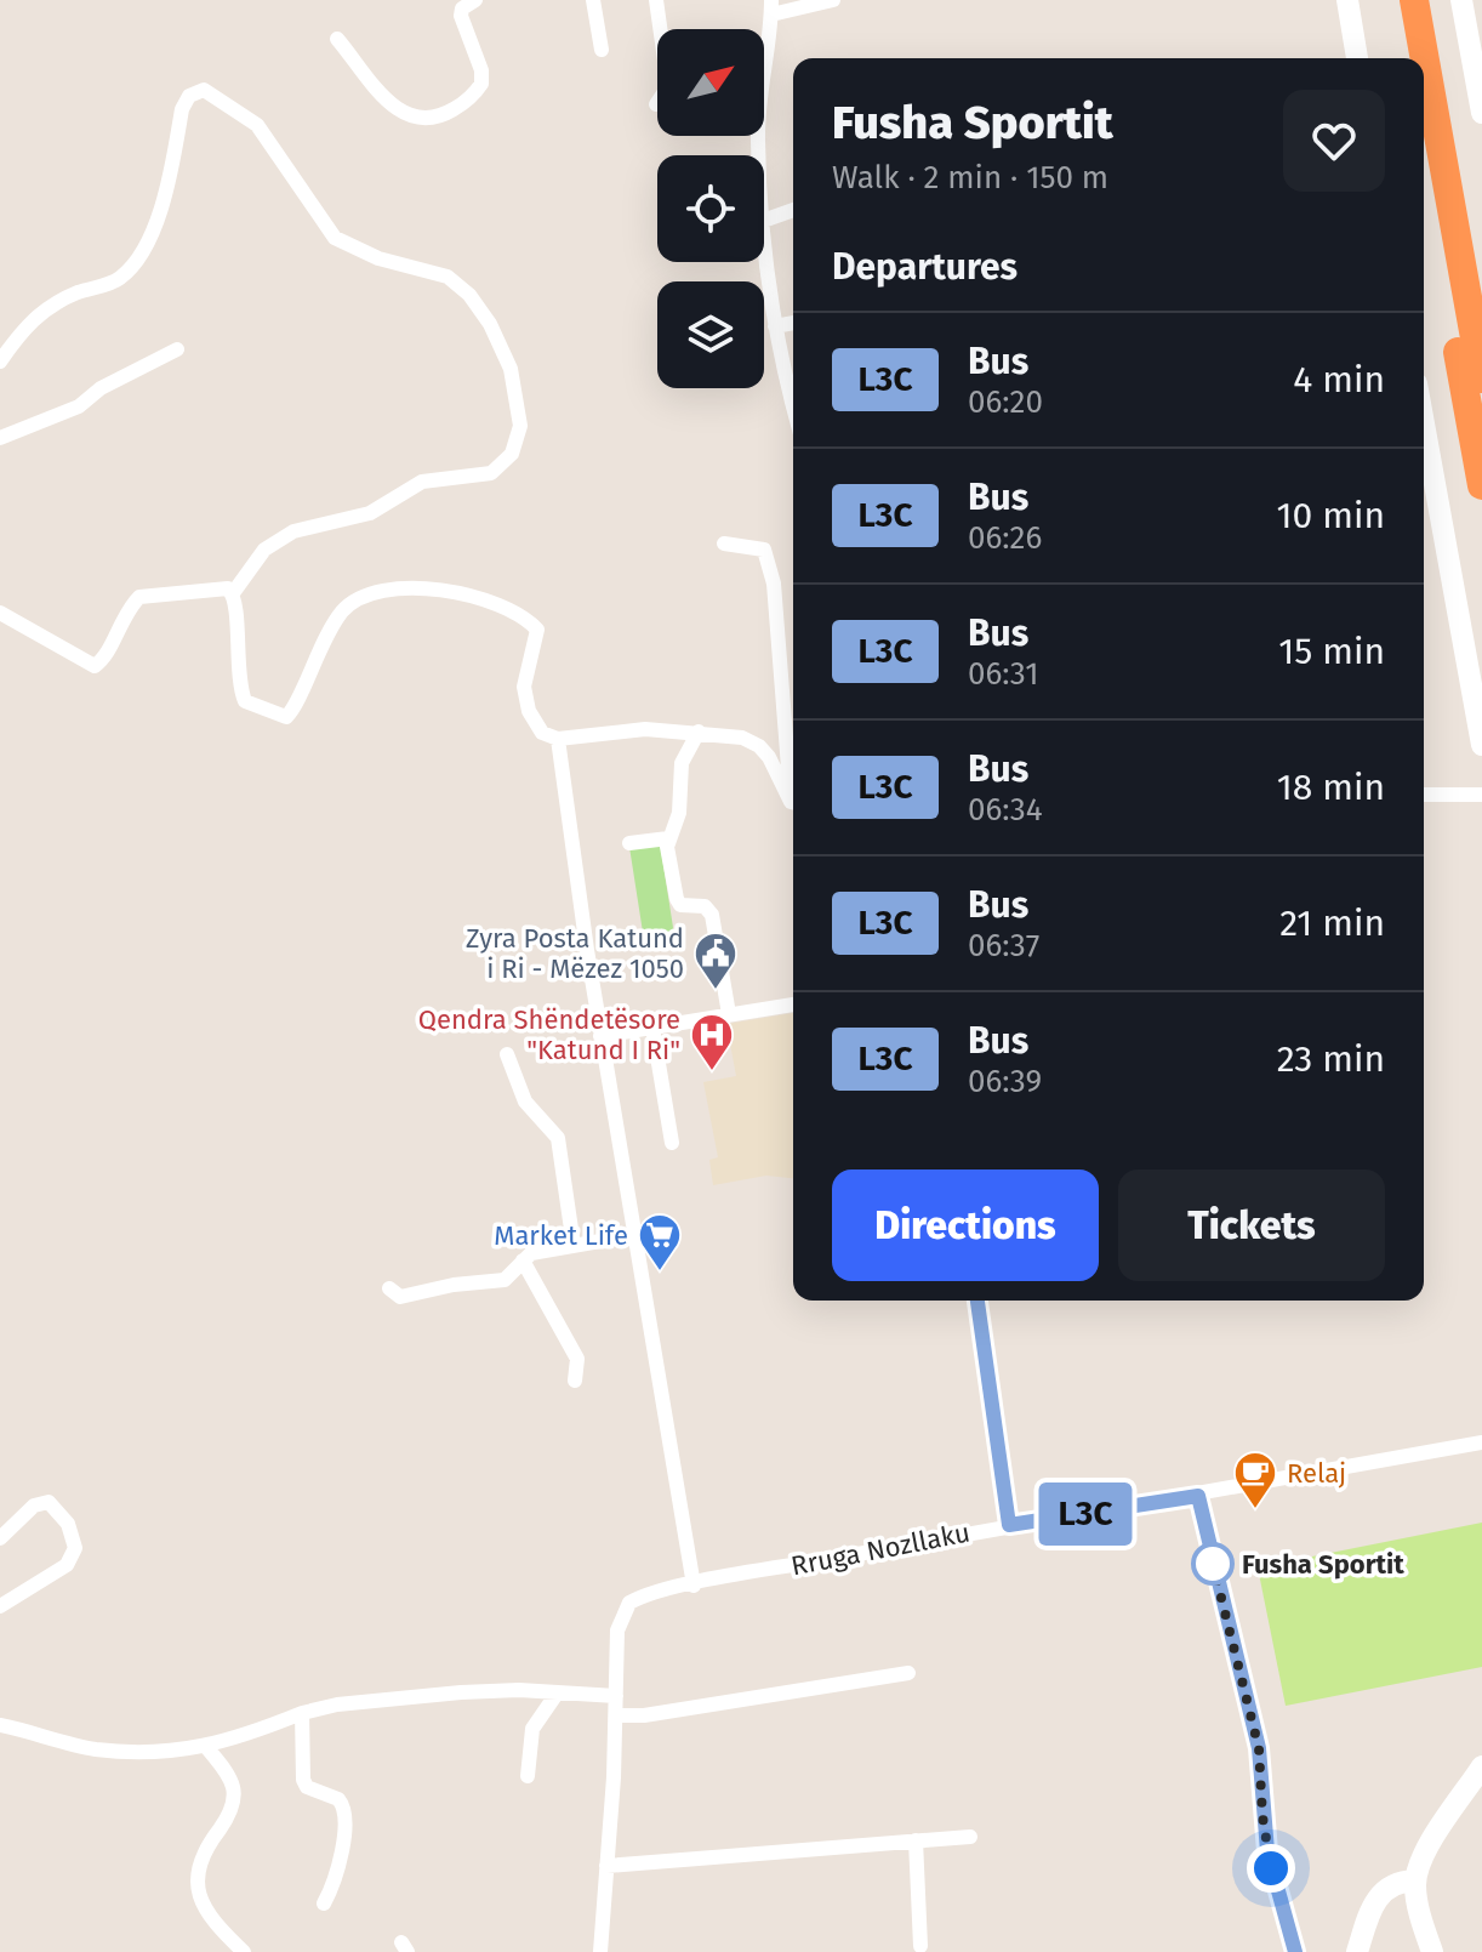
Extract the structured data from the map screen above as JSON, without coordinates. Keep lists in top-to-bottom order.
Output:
{
  "streets": {
    "street": ["Rruga Nozllaku"]
  },
  "places": {
    "public building": ["Zyra Posta Katund i Ri - Mëzez 1050"],
    "hospital": ["Qendra Shëndetësore \"Katund I Ri\""],
    "supermarket": ["Market Life"],
    "cafe": ["Relaj"],
    "other": ["Fusha Sportit"]
  },
  "lines": ["bus line L3C"],
  "north": "top right",
  "page": {
    "on_map": "L3C",
    "heading": [
      ["Fusha Sportit", "Walk · 2 min · 150 m"],
      "Departures"
    ],
    "list": [
      {
        "mark": "L3C",
        "name": "Bus",
        "note": "06:20",
        "value": "4 min"
      },
      {
        "mark": "L3C",
        "name": "Bus",
        "note": "06:26",
        "value": "10 min"
      },
      {
        "mark": "L3C",
        "name": "Bus",
        "note": "06:31",
        "value": "15 min"
      },
      {
        "mark": "L3C",
        "name": "Bus",
        "note": "06:34",
        "value": "18 min"
      },
      {
        "mark": "L3C",
        "name": "Bus",
        "note": "06:37",
        "value": "21 min"
      },
      {
        "mark": "L3C",
        "name": "Bus",
        "note": "06:39",
        "value": "23 min"
      }
    ],
    "buttons": ["Directions", "Tickets"]
  }
}
